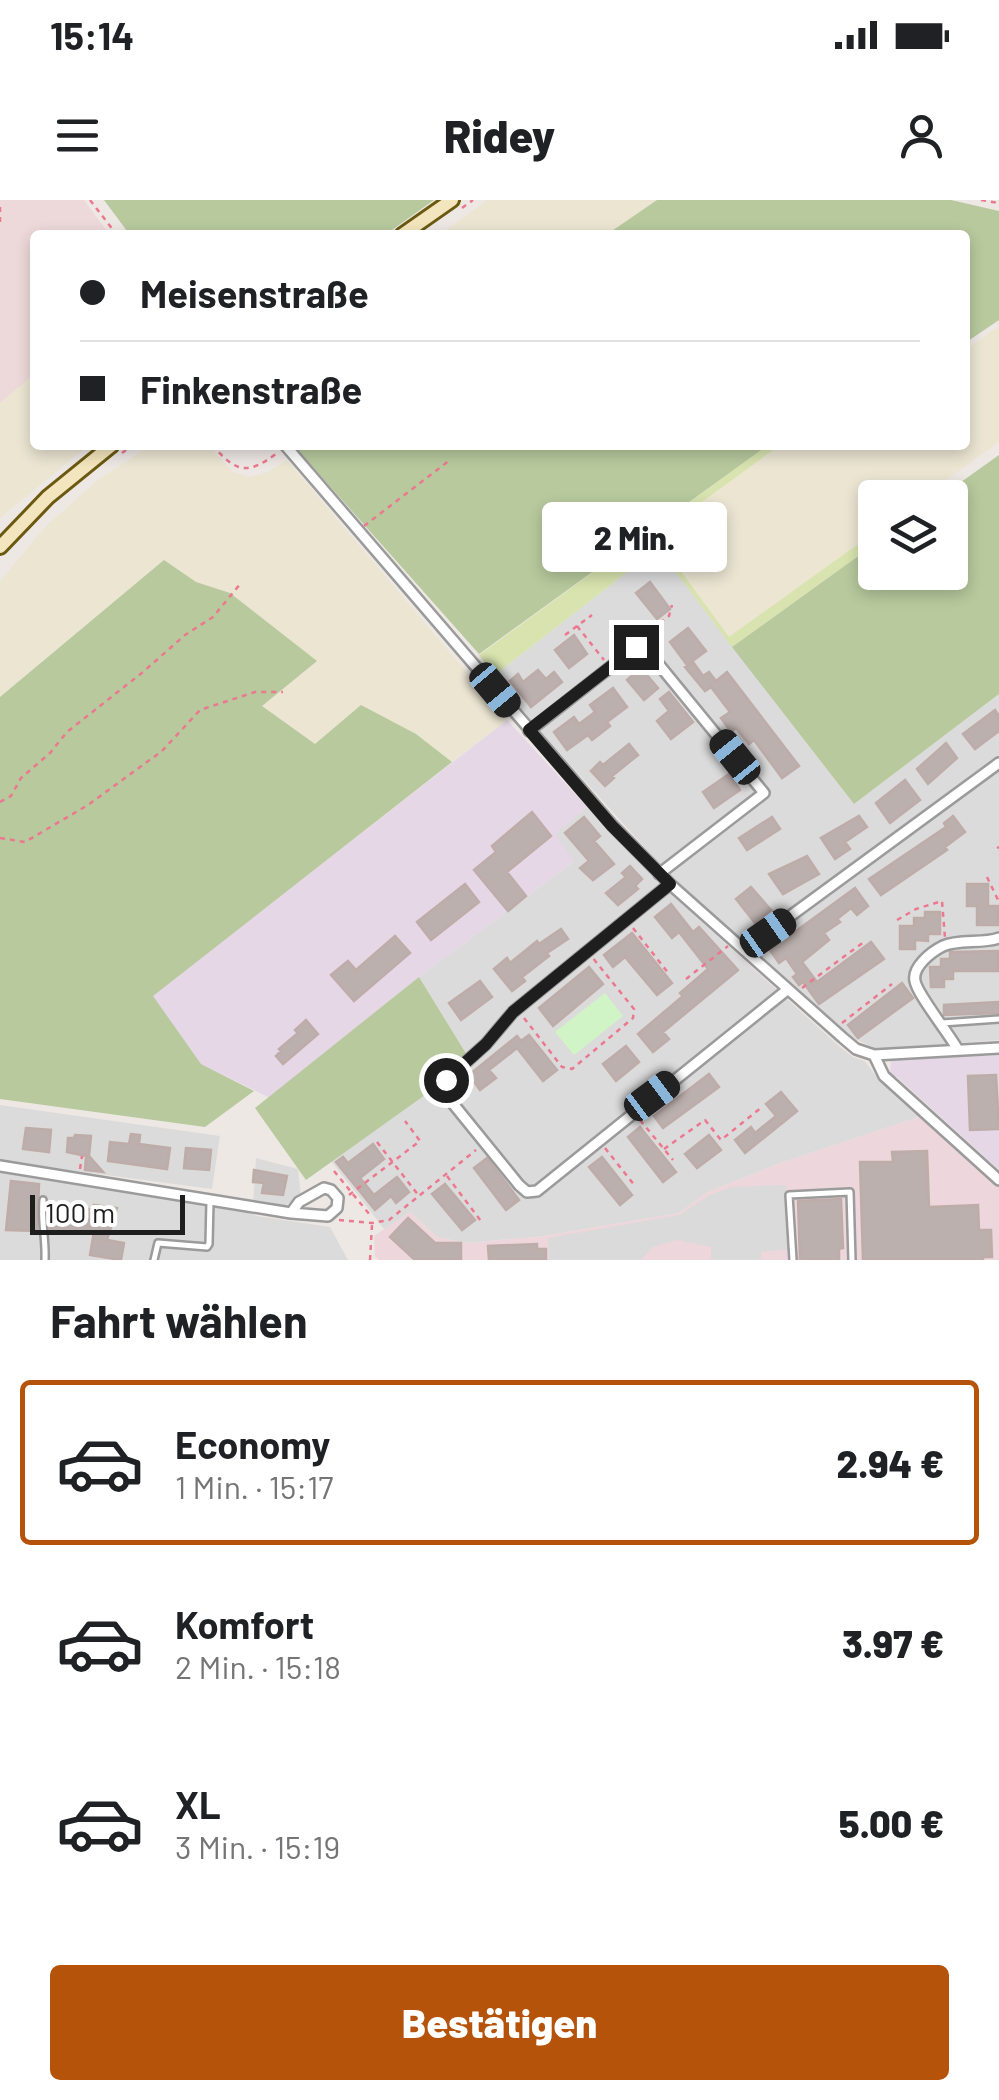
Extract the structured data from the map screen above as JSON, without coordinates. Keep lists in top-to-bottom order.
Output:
{
  "scale_bar": "100 m",
  "page": {
    "status": "15:14",
    "header": "Ridey",
    "banner": ["Meisenstraße", "Finkenstraße"],
    "bubble": "2 Min.",
    "scale": "100 m",
    "heading": "Fahrt wählen",
    "list": [
      {
        "name": "Economy",
        "note": "1 Min. · 15:17",
        "value": "2.94 €"
      },
      {
        "name": "Komfort",
        "note": "2 Min. · 15:18",
        "value": "3.97 €"
      },
      {
        "name": "XL",
        "note": "3 Min. · 15:19",
        "value": "5.00 €"
      }
    ],
    "buttons": "Bestätigen"
  }
}
